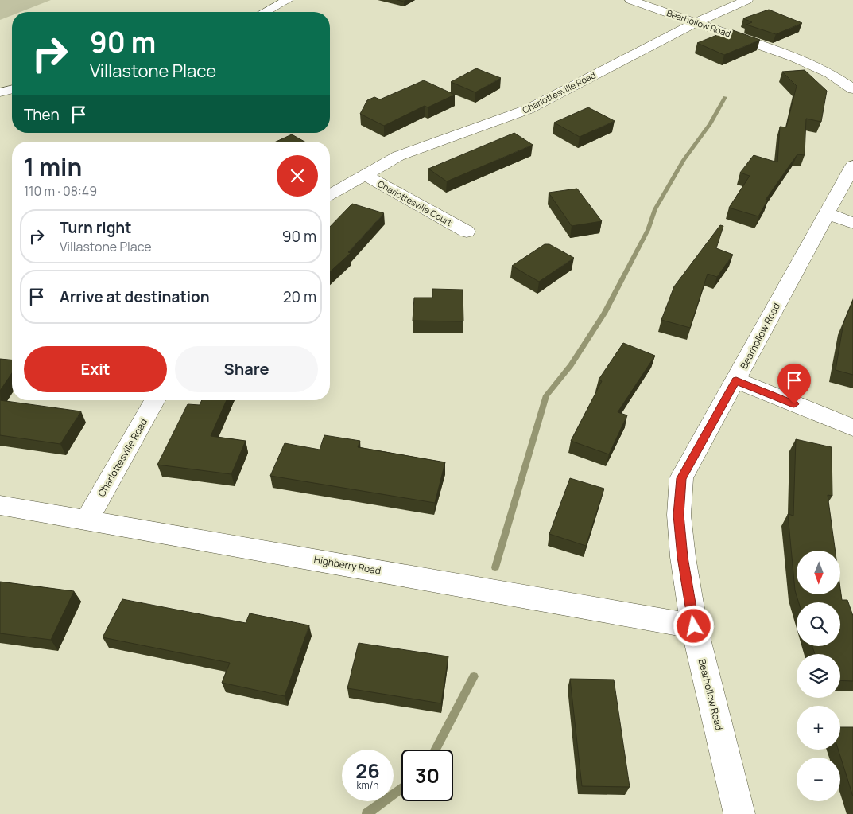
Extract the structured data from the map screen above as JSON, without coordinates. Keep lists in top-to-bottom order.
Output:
{
  "streets": {
    "street": [
      "Bearhollow Road",
      "Charlottesville Road",
      "Charlottesville Court",
      "Highberry Road"
    ]
  },
  "crossings": [
    ["Bearhollow Road", "Charlottesville Road"],
    ["Bearhollow Road", "Highberry Road"],
    ["Charlottesville Road", "Charlottesville Court"],
    ["Charlottesville Road", "Highberry Road"]
  ],
  "north": "bottom",
  "page": {
    "turn": ["90 m", "Villastone Place"],
    "then": "Then",
    "heading": ["1 min", "110 m · 08:49"],
    "list": [
      {
        "name": "Turn right",
        "note": "Villastone Place",
        "value": "90 m"
      },
      {
        "name": "Arrive at destination",
        "value": "20 m"
      }
    ],
    "buttons": ["Exit", "Share"],
    "map_buttons": ["+", "−"],
    "speed": "26 km/h",
    "limit": "30"
  }
}
